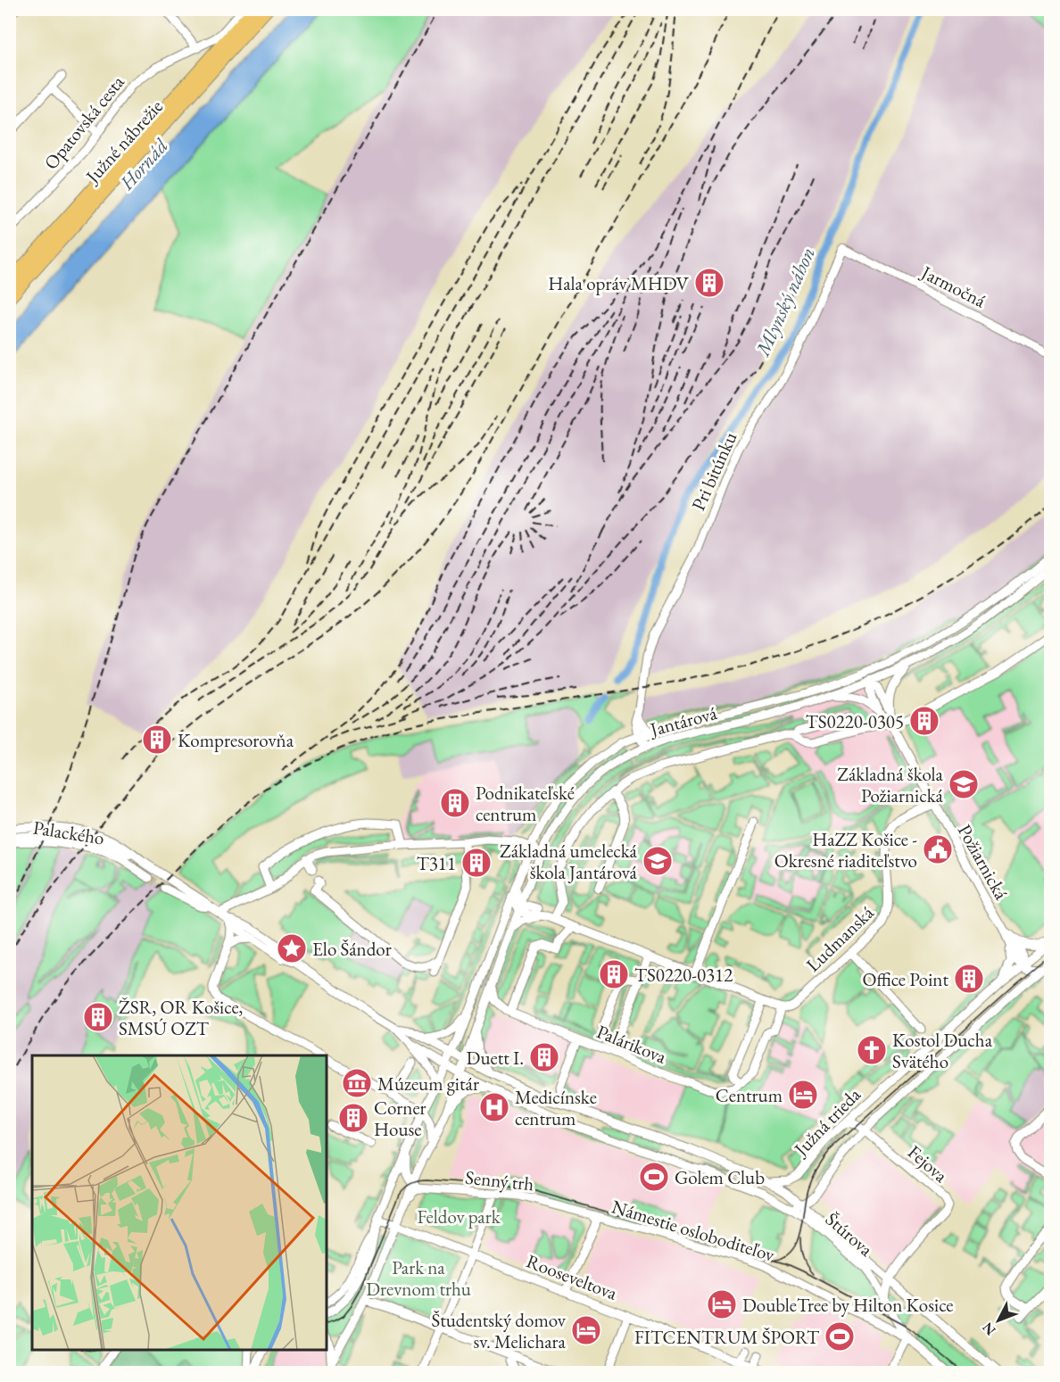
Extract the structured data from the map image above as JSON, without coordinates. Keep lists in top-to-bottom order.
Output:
{
  "streets": {
    "highway": ["Južné nábrežie"],
    "street": [
      "Opatovská cesta",
      "Jarmočná",
      "Pri bitúnku",
      "Jantárová",
      "Palackého",
      "Požiarnická",
      "Ludmanská",
      "Palárikova",
      "Južná trieda",
      "Fejova",
      "Senný trh",
      "Námestie osloboditeľov",
      "Štúrova",
      "Rooseveltova"
    ]
  },
  "crossings": [
    ["Jarmočná", "Pri bitúnku"],
    ["Pri bitúnku", "Jantárová"],
    ["Jantárová", "Palackého"],
    ["Jantárová", "Požiarnická"],
    ["Jantárová", "Palárikova"],
    ["Požiarnická", "Ludmanská"],
    ["Požiarnická", "Južná trieda"],
    ["Južná trieda", "Fejova"],
    ["Fejova", "Štúrova"],
    ["Senný trh", "Námestie osloboditeľov"],
    ["Námestie osloboditeľov", "Štúrova"]
  ],
  "water": ["Hornád", "Mlynský náhon"],
  "parks": ["Feldov park", "Park na Drevnom trhu"],
  "places": {
    "building": [
      "Hala opráv MHDV",
      "TS0220-0305",
      "Kompresorovňa",
      "Podnikateľské centrum",
      "T311",
      "TS0220-0312",
      "Office Point",
      "ŽSR, OR Košice, SMSÚ OZT",
      "Duett I.",
      "Corner House"
    ],
    "school or university": ["Základná škola Požiarnická", "Základná umelecká škola Jantárová"],
    "public building": ["HaZZ Košice - Okresné riaditeľstvo"],
    "place": ["Elo Šándor"],
    "church": ["Kostol Ducha Svätého"],
    "museum": ["Múzeum gitár"],
    "hotel": ["Centrum", "DoubleTree by Hilton Kosice", "Študentský domov sv. Melichara"],
    "hospital": ["Medicínske centrum"],
    "sports": ["Golem Club", "FITCENTRUM ŠPORT"]
  },
  "north": "bottom left"
}
